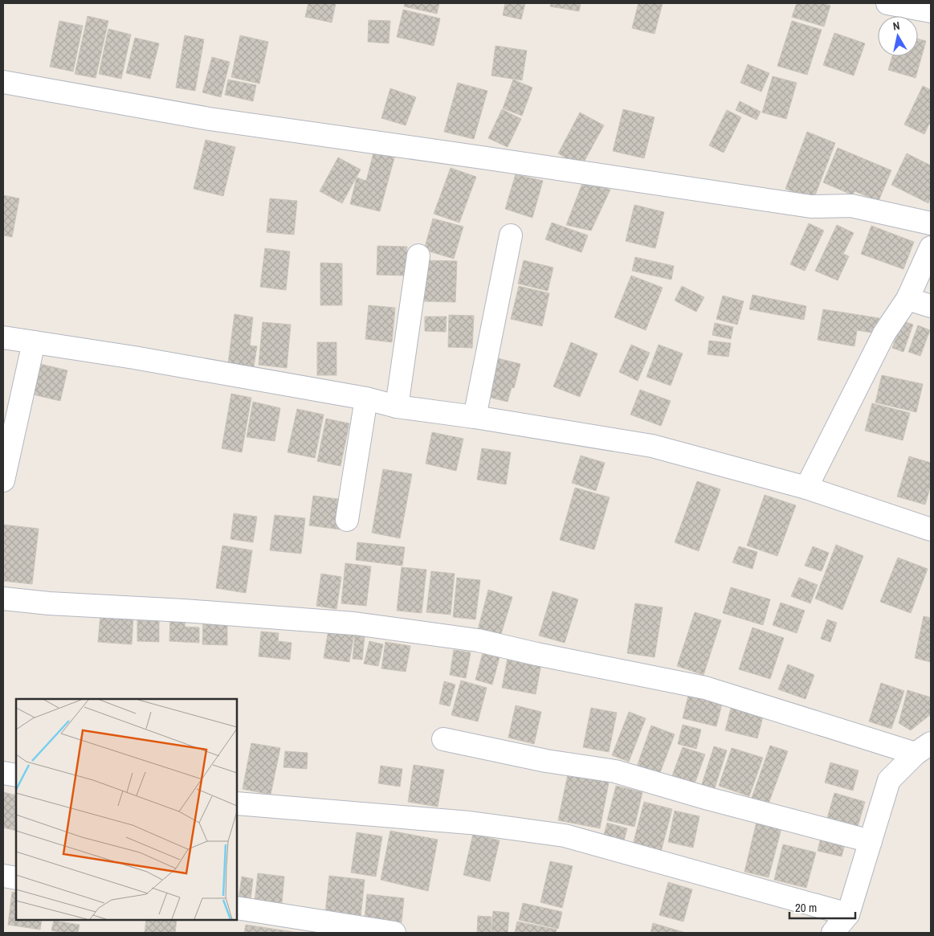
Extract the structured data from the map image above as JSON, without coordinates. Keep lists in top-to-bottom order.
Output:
{
  "scale_bar": "20 m",
  "north": "top"
}
